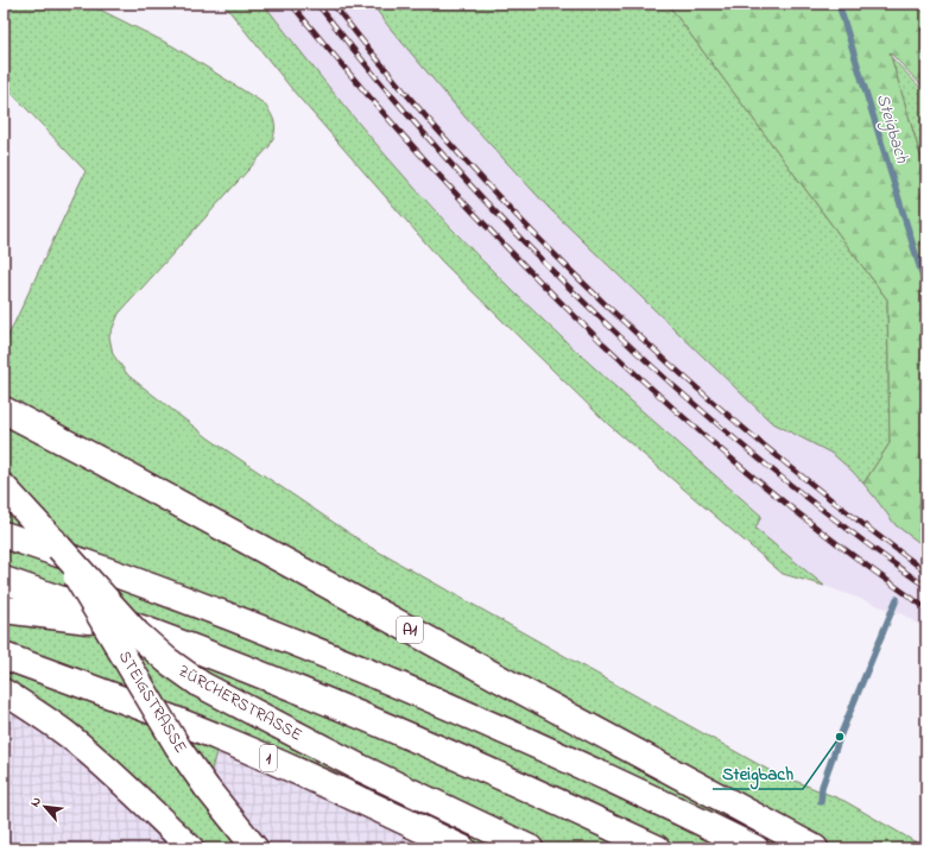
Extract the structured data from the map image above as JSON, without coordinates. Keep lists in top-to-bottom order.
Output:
{
  "streets": {
    "main road": [
      "A1",
      "STEIGSTRASSE",
      "ZÜRCHERSTRASSE",
      "1"
    ]
  },
  "crossings": [
    ["STEIGSTRASSE", "ZÜRCHERSTRASSE"]
  ],
  "water": ["Steigbach"],
  "places": ["Steigbach"],
  "north": "top left"
}
